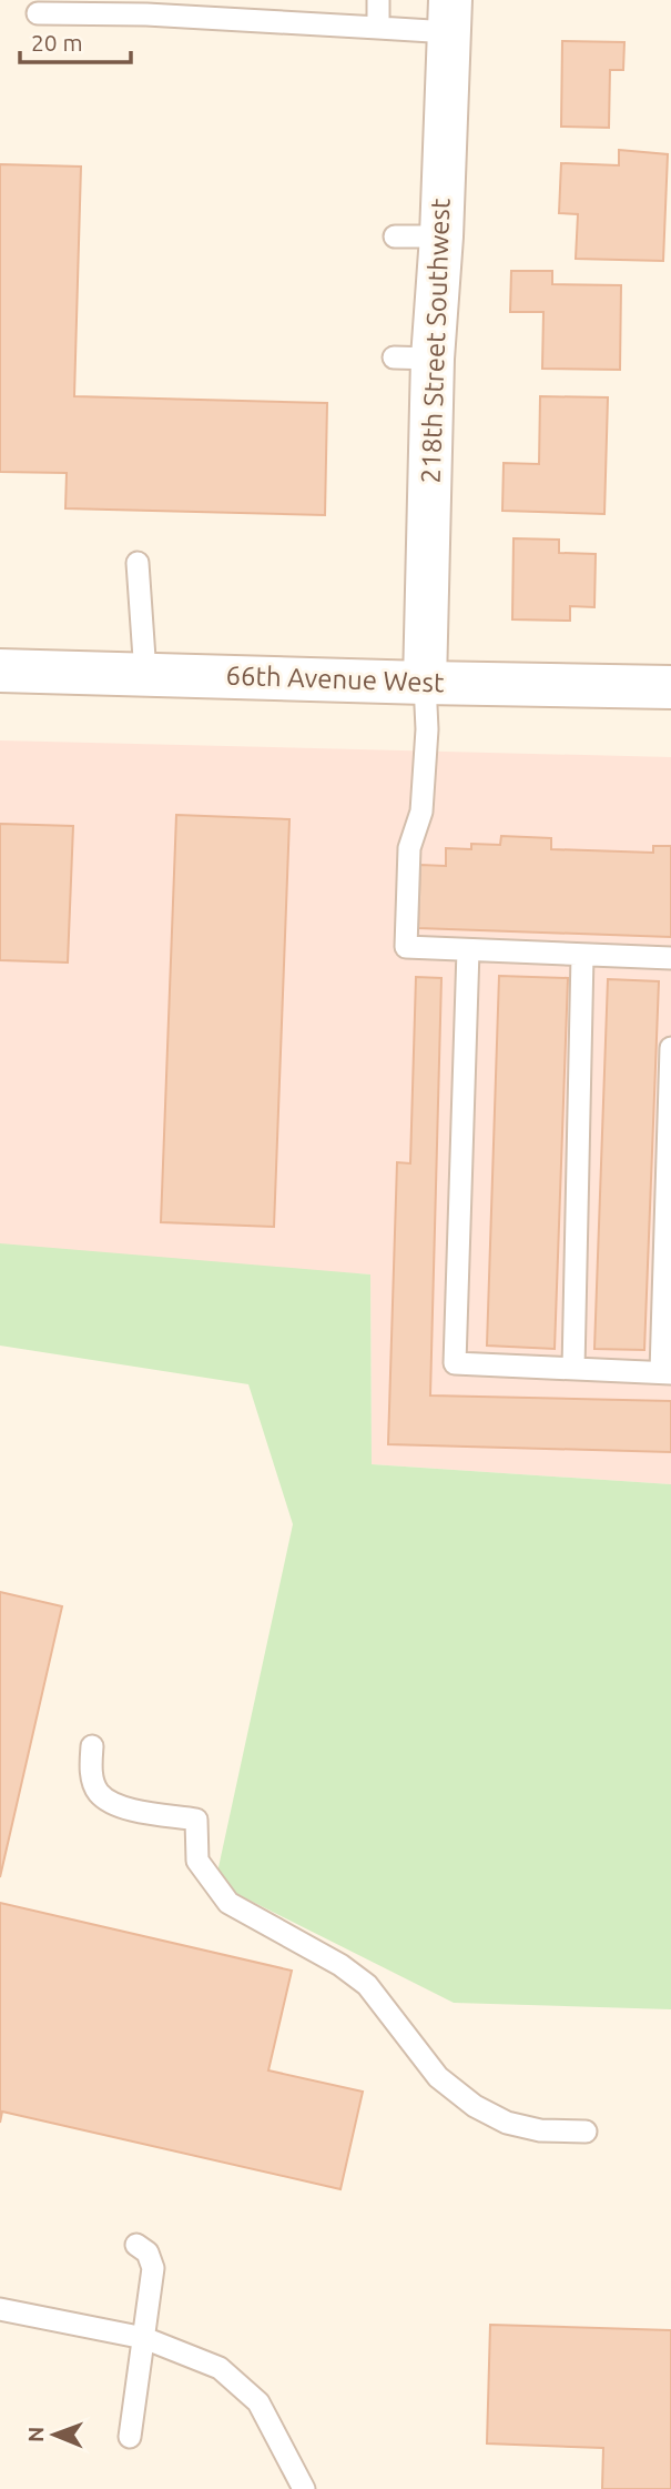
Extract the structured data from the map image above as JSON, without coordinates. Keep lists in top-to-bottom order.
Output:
{
  "streets": {
    "main road": ["218th Street Southwest", "66th Avenue West"]
  },
  "crossings": [
    ["218th Street Southwest", "66th Avenue West"]
  ],
  "scale_bar": "20 m",
  "north": "left"
}
